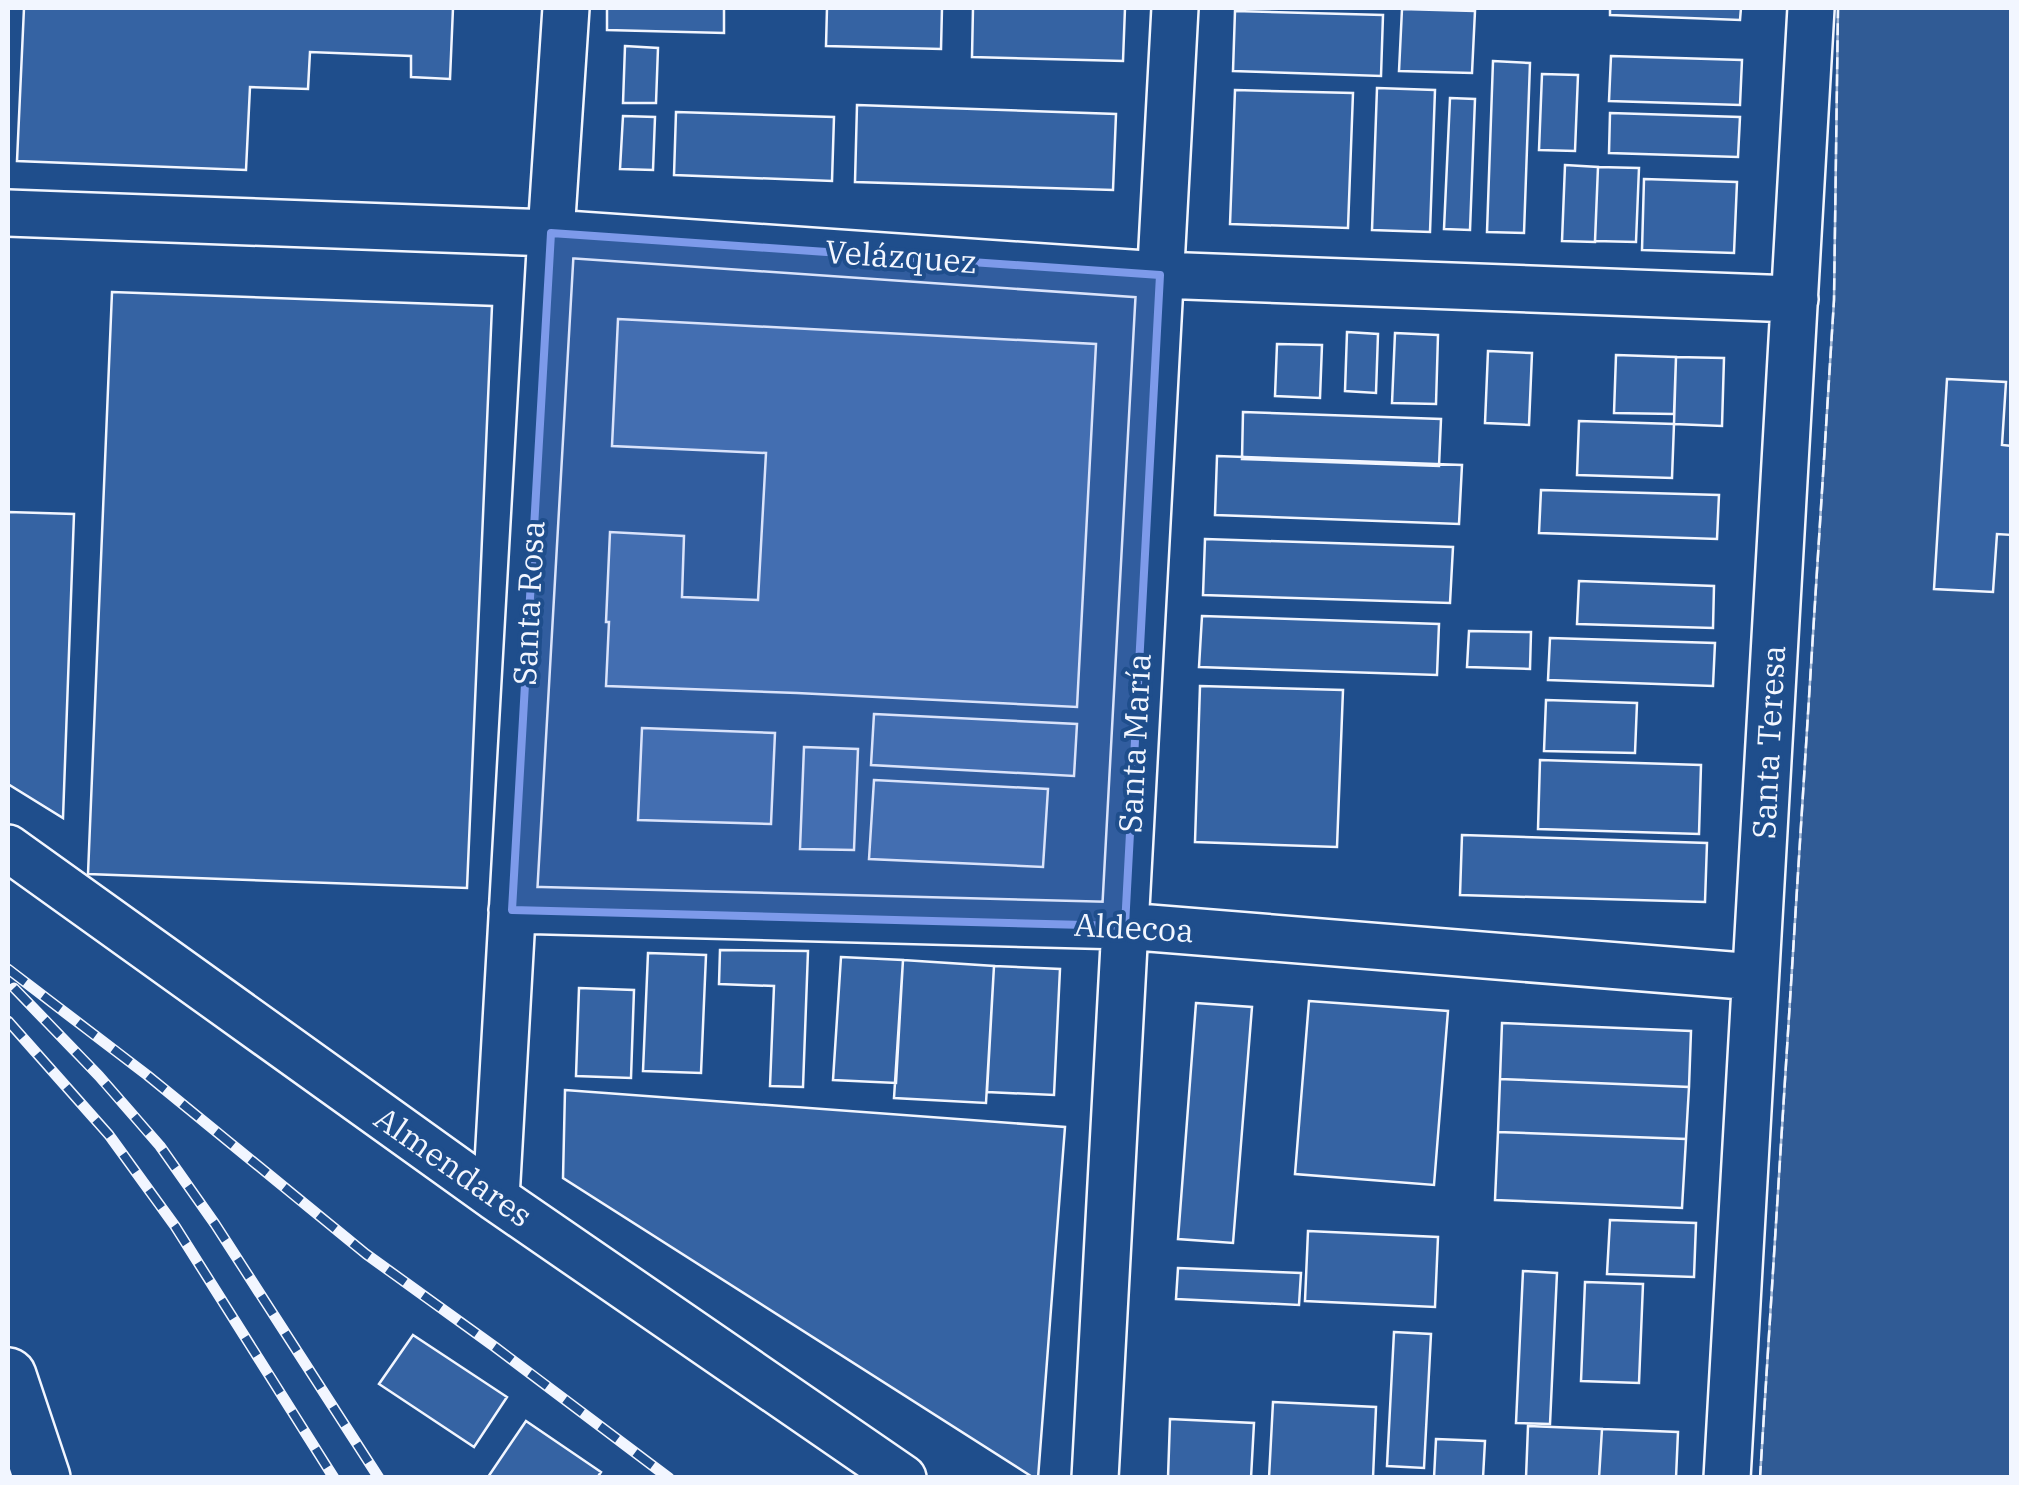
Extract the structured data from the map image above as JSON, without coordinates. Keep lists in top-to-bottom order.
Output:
{
  "streets": {
    "street": [
      "Velázquez",
      "Santa Rosa",
      "Santa Teresa",
      "Santa María",
      "Aldecoa",
      "Almendares"
    ]
  },
  "crossings": [
    ["Velázquez", "Santa Rosa"],
    ["Velázquez", "Santa Teresa"],
    ["Velázquez", "Santa María"],
    ["Santa Rosa", "Aldecoa"],
    ["Santa Rosa", "Almendares"],
    ["Santa Teresa", "Aldecoa"],
    ["Santa María", "Aldecoa"]
  ]
}
